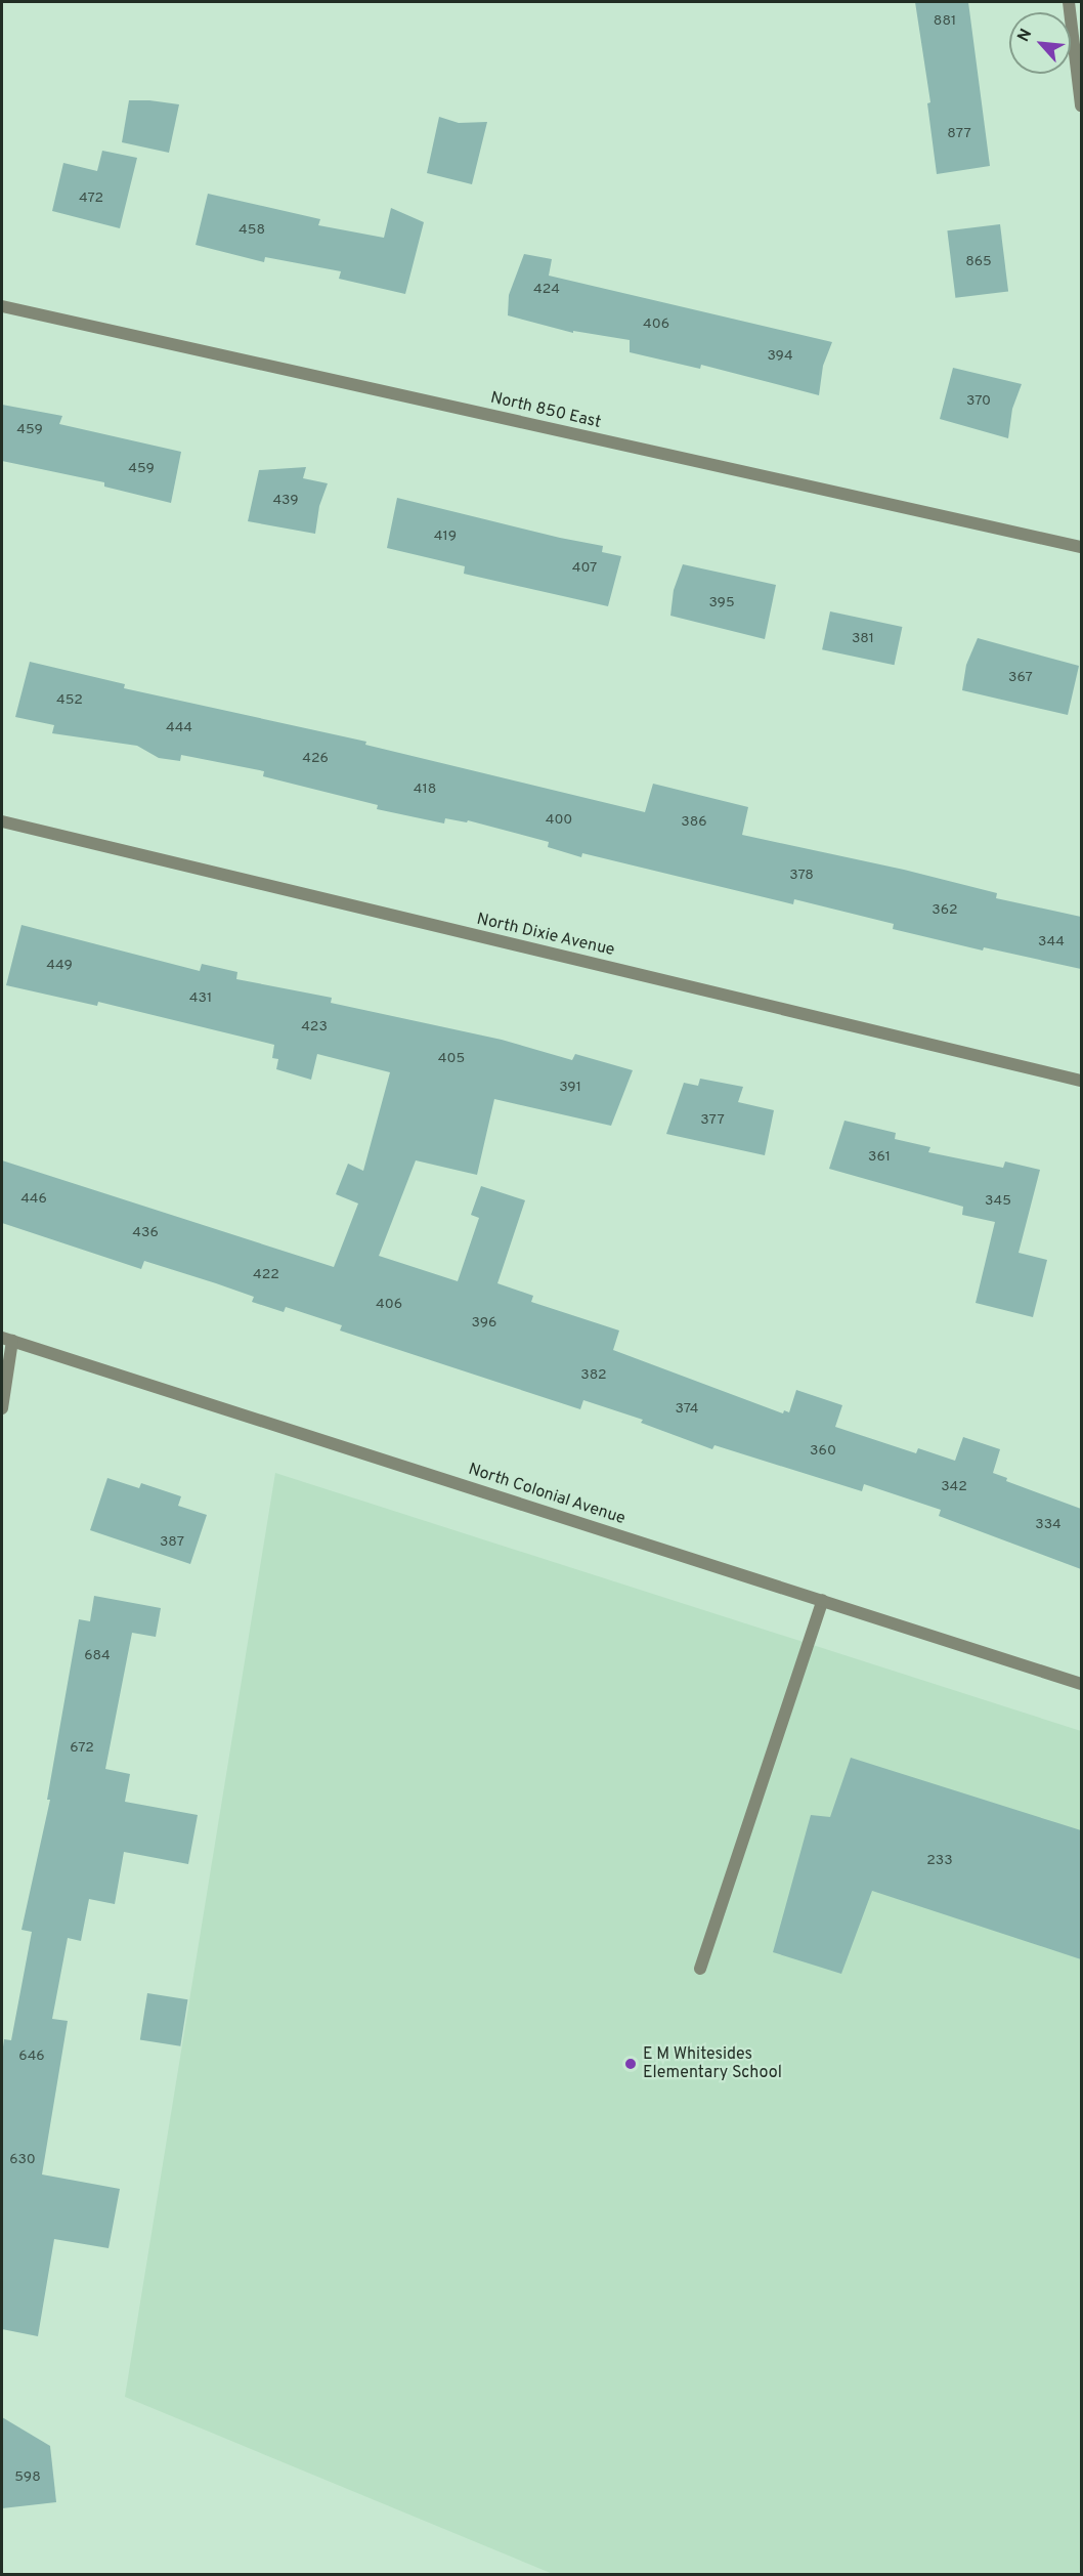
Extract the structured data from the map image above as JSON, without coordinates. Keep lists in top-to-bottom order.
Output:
{
  "streets": {
    "street": ["North 850 East", "North Dixie Avenue", "North Colonial Avenue"]
  },
  "places": ["E M Whitesides Elementary School"],
  "house_numbers": [
    "881",
    "877",
    "472",
    "458",
    "865",
    "424",
    "406",
    "394",
    "370",
    "459",
    "459",
    "439",
    "419",
    "407",
    "395",
    "381",
    "367",
    "452",
    "444",
    "426",
    "418",
    "400",
    "386",
    "378",
    "362",
    "344",
    "449",
    "431",
    "423",
    "405",
    "391",
    "377",
    "361",
    "446",
    "345",
    "436",
    "422",
    "406",
    "396",
    "382",
    "374",
    "360",
    "342",
    "334",
    "387",
    "684",
    "672",
    "233",
    "646",
    "630",
    "598"
  ],
  "north": "top left"
}
